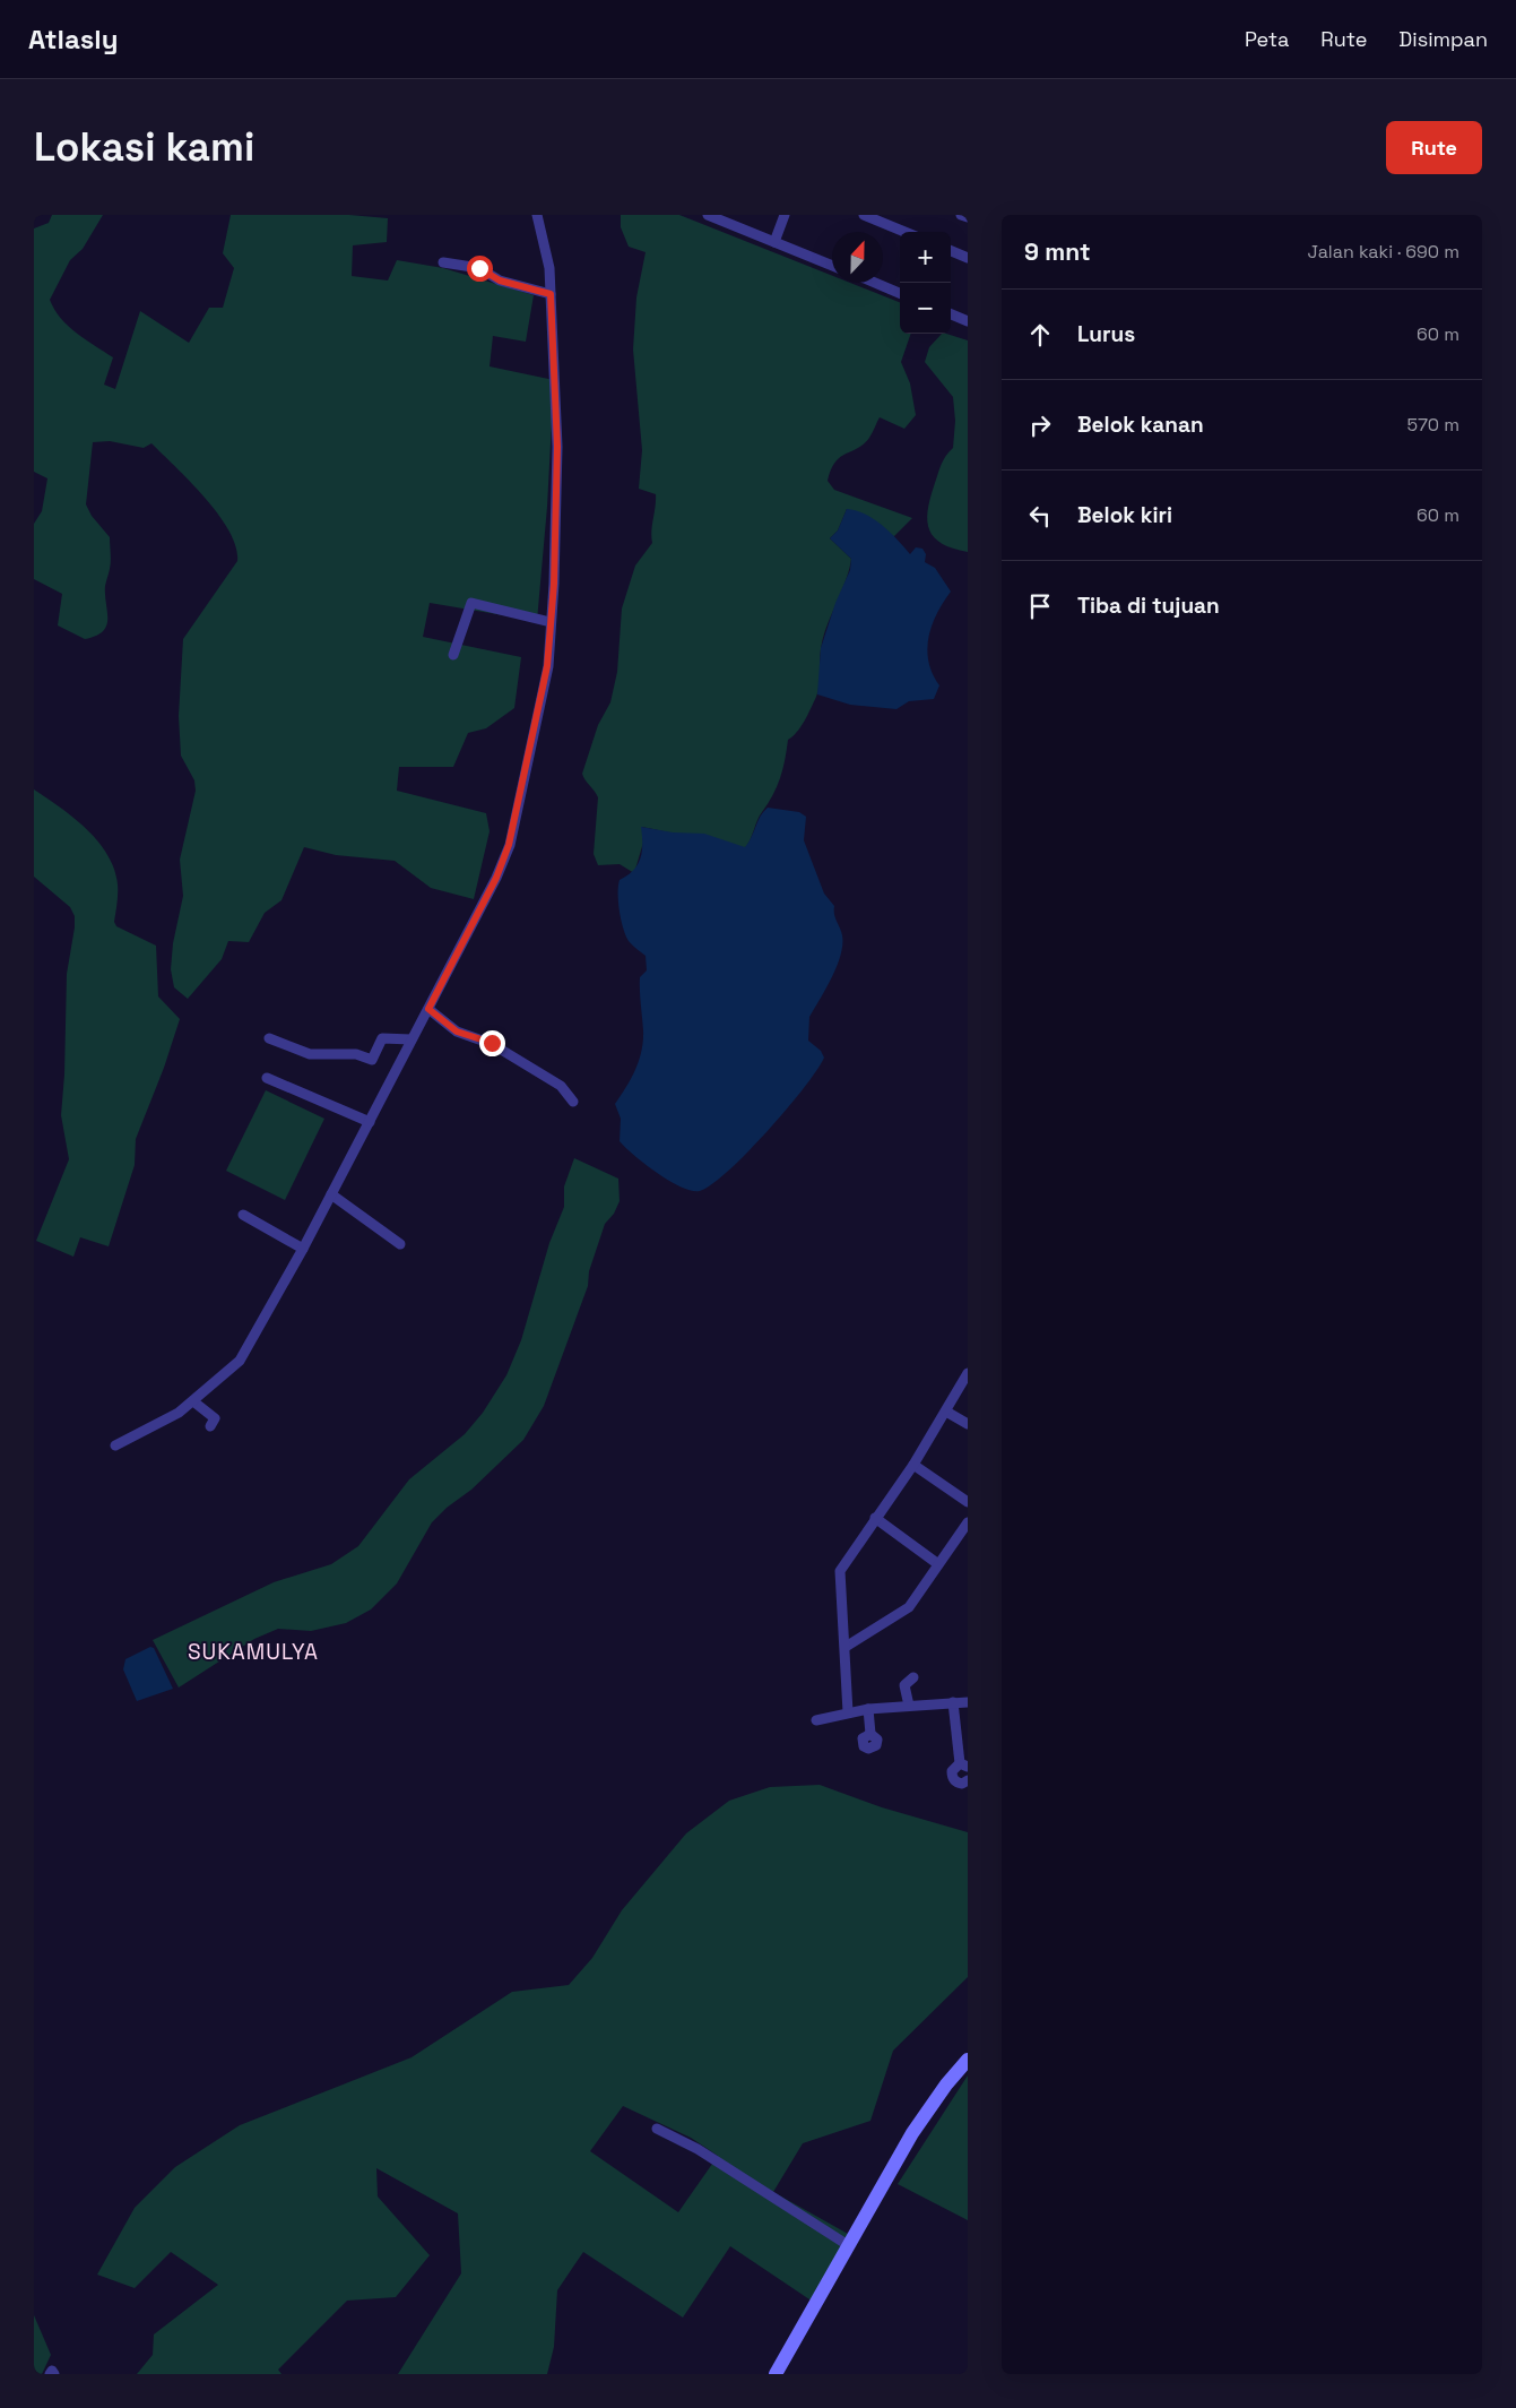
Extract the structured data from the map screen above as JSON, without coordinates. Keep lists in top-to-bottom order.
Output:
{
  "districts": ["SUKAMULYA"],
  "north": "top",
  "page": {
    "header": "Atlasly",
    "nav": ["Peta", "Rute", "Disimpan"],
    "buttons": "Rute",
    "title": "Lokasi kami",
    "heading": ["9 mnt", "Jalan kaki · 690 m"],
    "map_buttons": ["+", "−"],
    "list": [
      ["Lurus", "60 m"],
      ["Belok kanan", "570 m"],
      ["Belok kiri", "60 m"],
      "Tiba di tujuan"
    ]
  }
}
